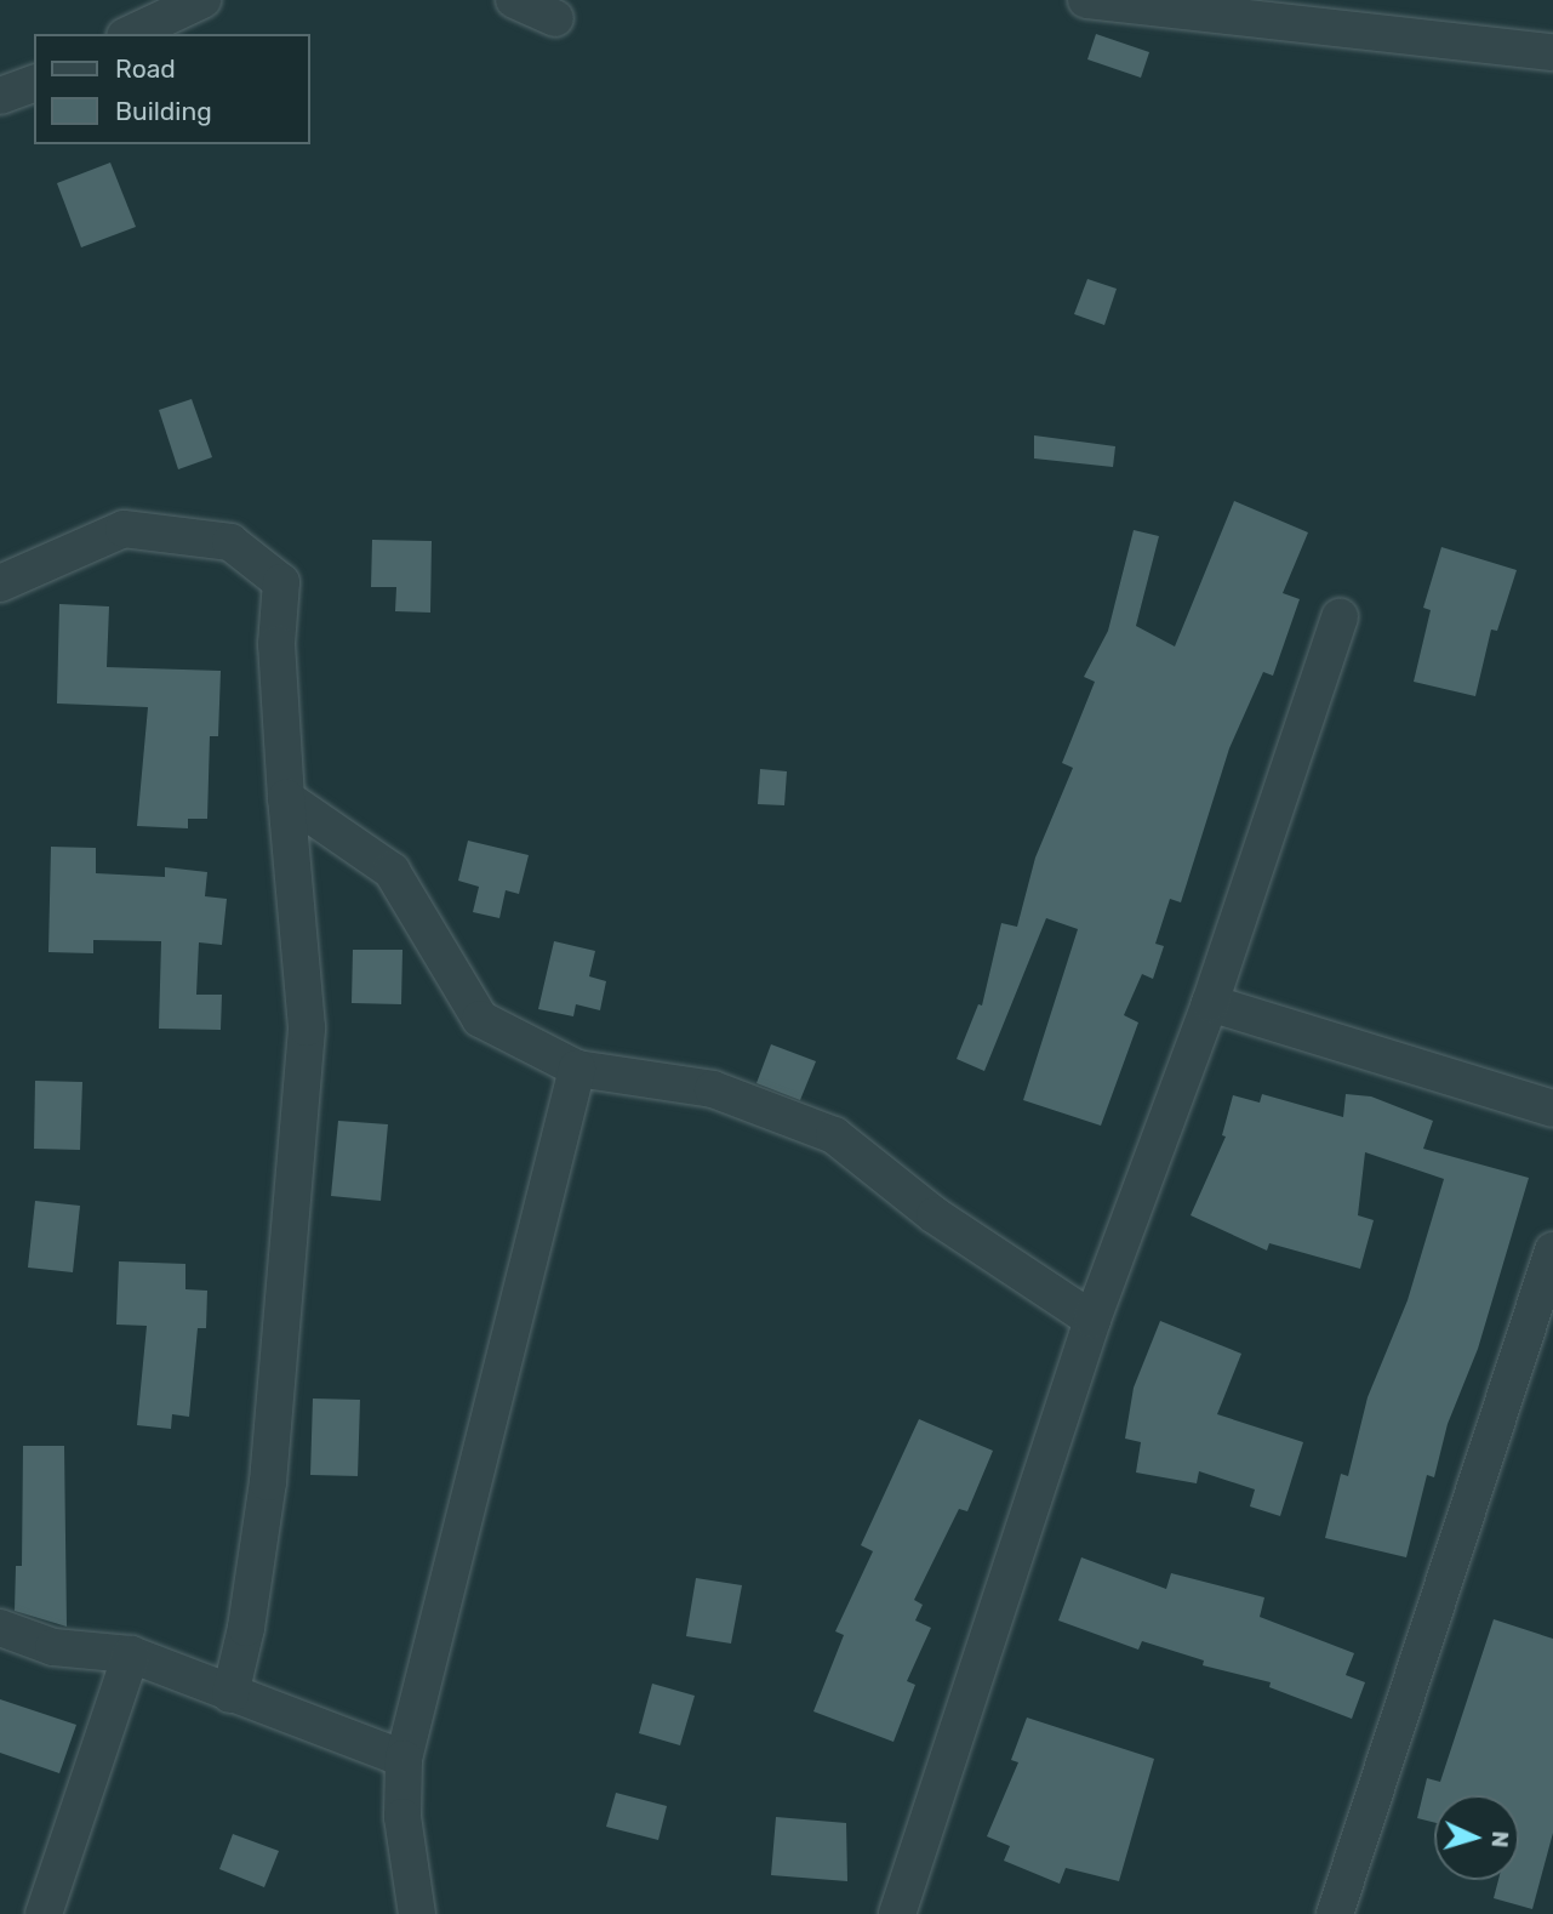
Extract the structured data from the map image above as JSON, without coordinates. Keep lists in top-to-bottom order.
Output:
{
  "legend": ["Road", "Building"],
  "north": "right"
}
